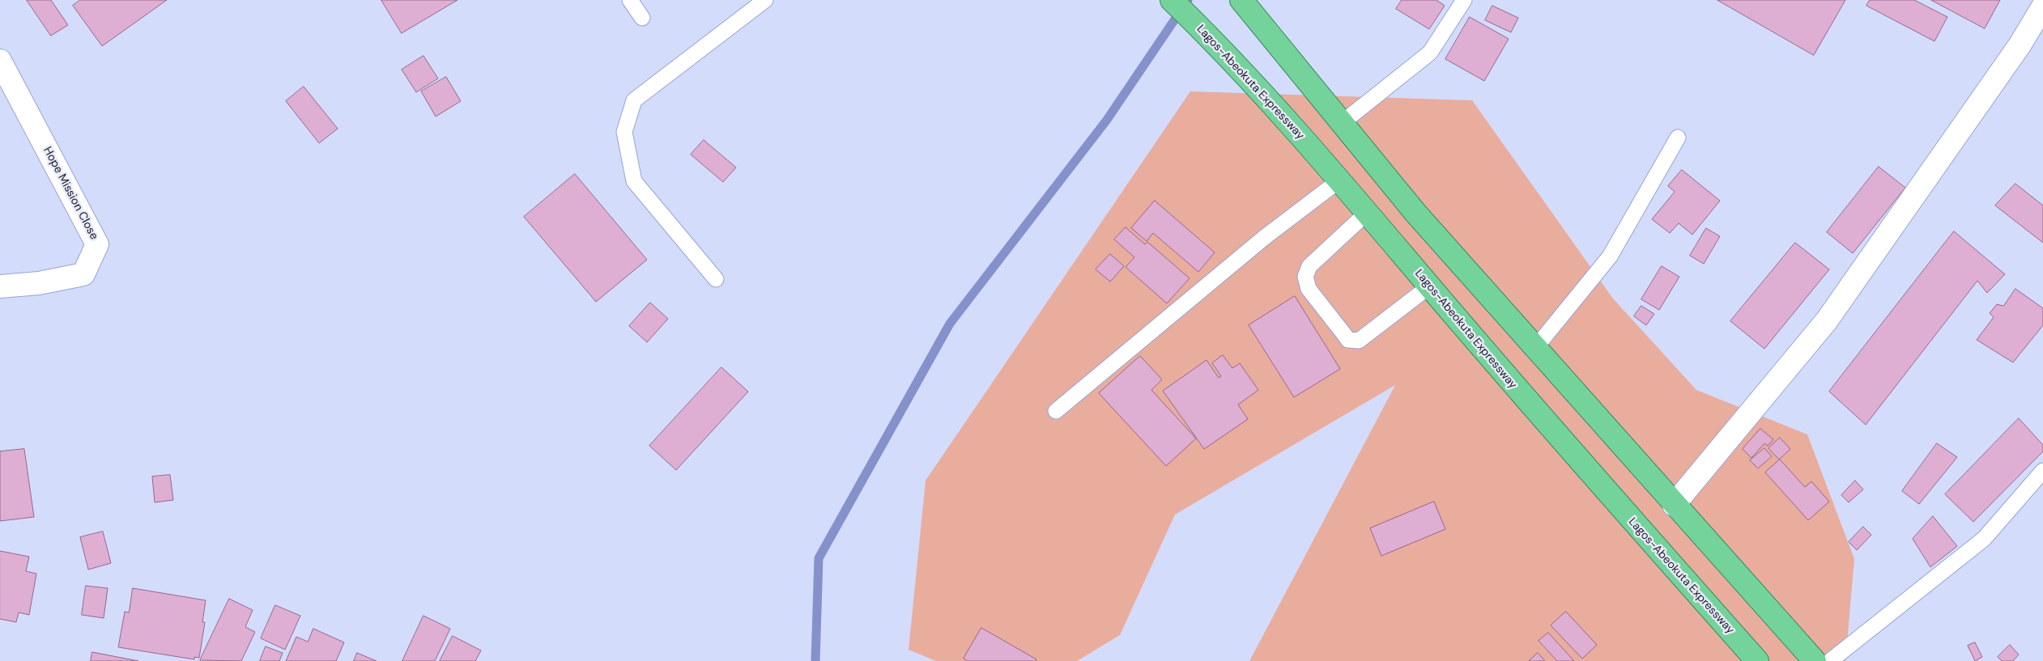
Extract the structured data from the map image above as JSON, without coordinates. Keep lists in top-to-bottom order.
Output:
{
  "streets": {
    "highway": ["Lagos-Abeokuta Expressway"],
    "street": ["Hope Mission Close"]
  }
}
